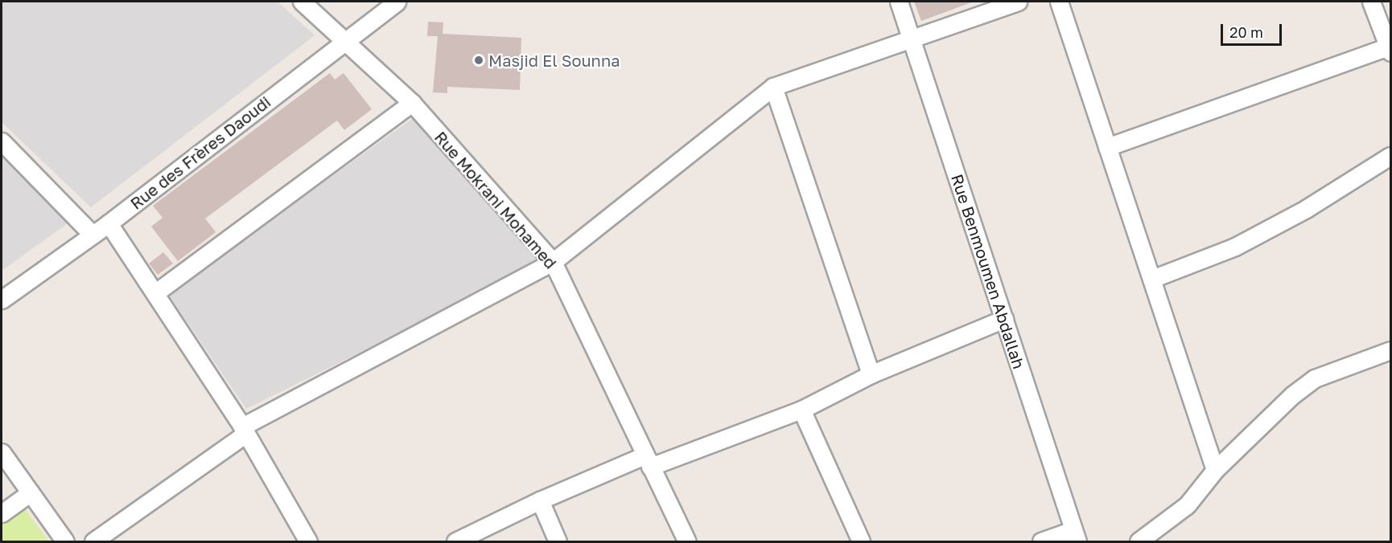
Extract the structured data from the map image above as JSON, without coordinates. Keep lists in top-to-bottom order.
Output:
{
  "streets": {
    "street": ["Rue des Frères Daoudi", "Rue Mokrani Mohamed", "Rue Benmoumen Abdallah"]
  },
  "crossings": [
    ["Rue des Frères Daoudi", "Rue Mokrani Mohamed"]
  ],
  "places": ["Masjid El Sounna"],
  "scale_bar": "20 m"
}
